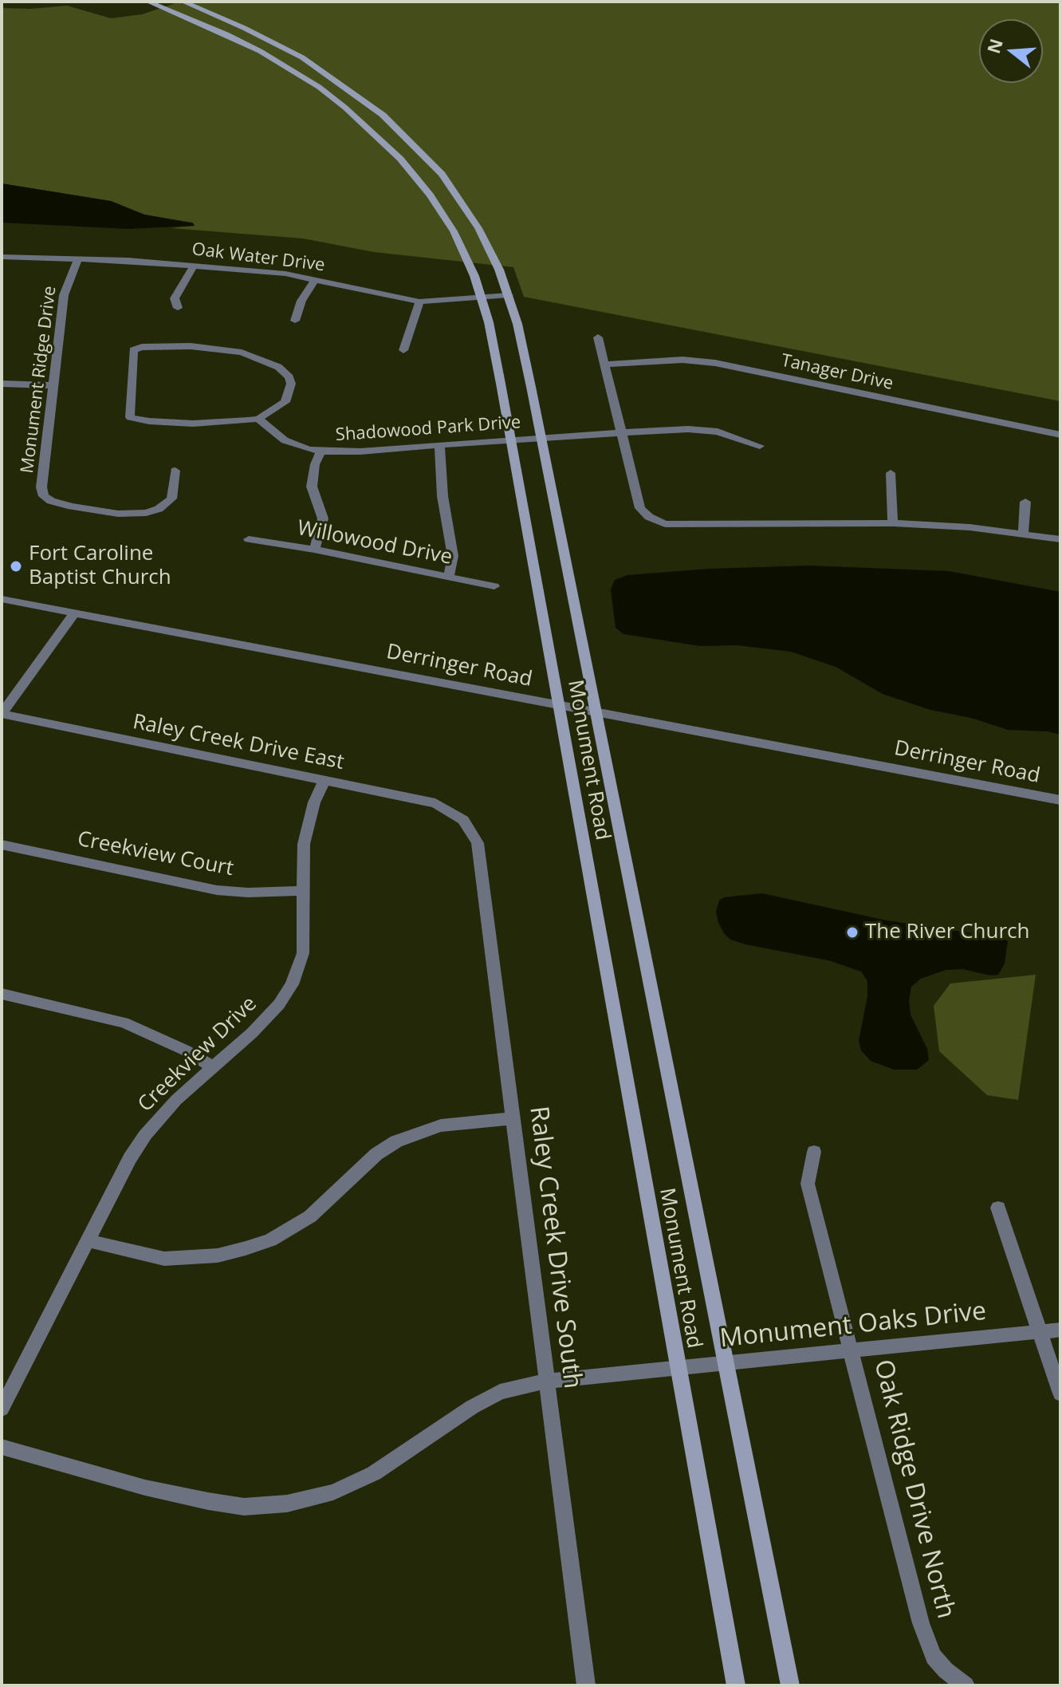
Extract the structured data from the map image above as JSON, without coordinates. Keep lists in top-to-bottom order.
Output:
{
  "streets": {
    "main road": ["Monument Road"],
    "street": [
      "Oak Water Drive",
      "Tanager Drive",
      "Monument Ridge Drive",
      "Shadowood Park Drive",
      "Willowood Drive",
      "Derringer Road",
      "Raley Creek Drive East",
      "Creekview Court",
      "Creekview Drive",
      "Raley Creek Drive South",
      "Monument Oaks Drive",
      "Oak Ridge Drive North"
    ]
  },
  "crossings": [
    ["Oak Water Drive", "Monument Ridge Drive"],
    ["Oak Water Drive", "Monument Road"],
    ["Shadowood Park Drive", "Monument Road"],
    ["Derringer Road", "Monument Road"],
    ["Raley Creek Drive East", "Creekview Drive"],
    ["Raley Creek Drive East", "Raley Creek Drive South"],
    ["Monument Road", "Monument Oaks Drive"],
    ["Creekview Court", "Creekview Drive"],
    ["Raley Creek Drive South", "Monument Oaks Drive"],
    ["Monument Oaks Drive", "Oak Ridge Drive North"]
  ],
  "places": ["Fort Caroline Baptist Church", "The River Church"],
  "north": "left"
}
